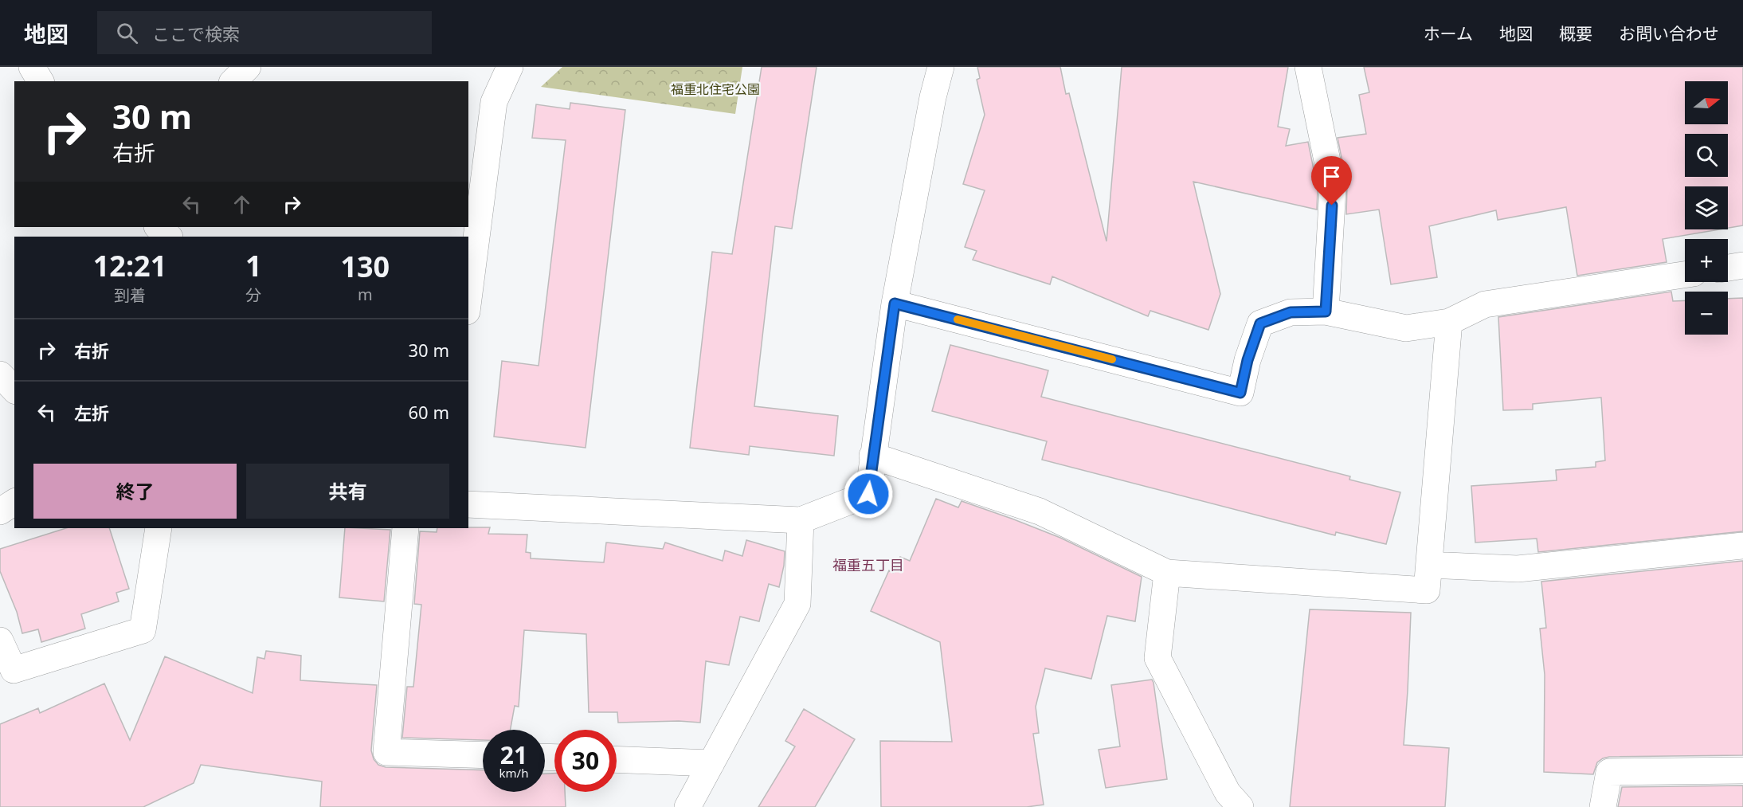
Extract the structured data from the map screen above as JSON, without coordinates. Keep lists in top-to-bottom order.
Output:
{
  "districts": ["福重五丁目"],
  "parks": ["福重北住宅公園"],
  "north": "right",
  "page": {
    "header": "地図",
    "search": "ここで検索",
    "nav": [
      "ホーム",
      "地図",
      "概要",
      "お問い合わせ"
    ],
    "map_buttons": ["+", "−"],
    "turn": ["30 m", "右折"],
    "eta": [
      "12:21",
      "到着",
      "1",
      "分",
      "130",
      "m"
    ],
    "list": [
      {
        "name": "右折",
        "value": "30 m"
      },
      {
        "name": "左折",
        "value": "60 m"
      }
    ],
    "buttons": ["終了", "共有"],
    "speed": "21 km/h",
    "limit": "30"
  }
}
